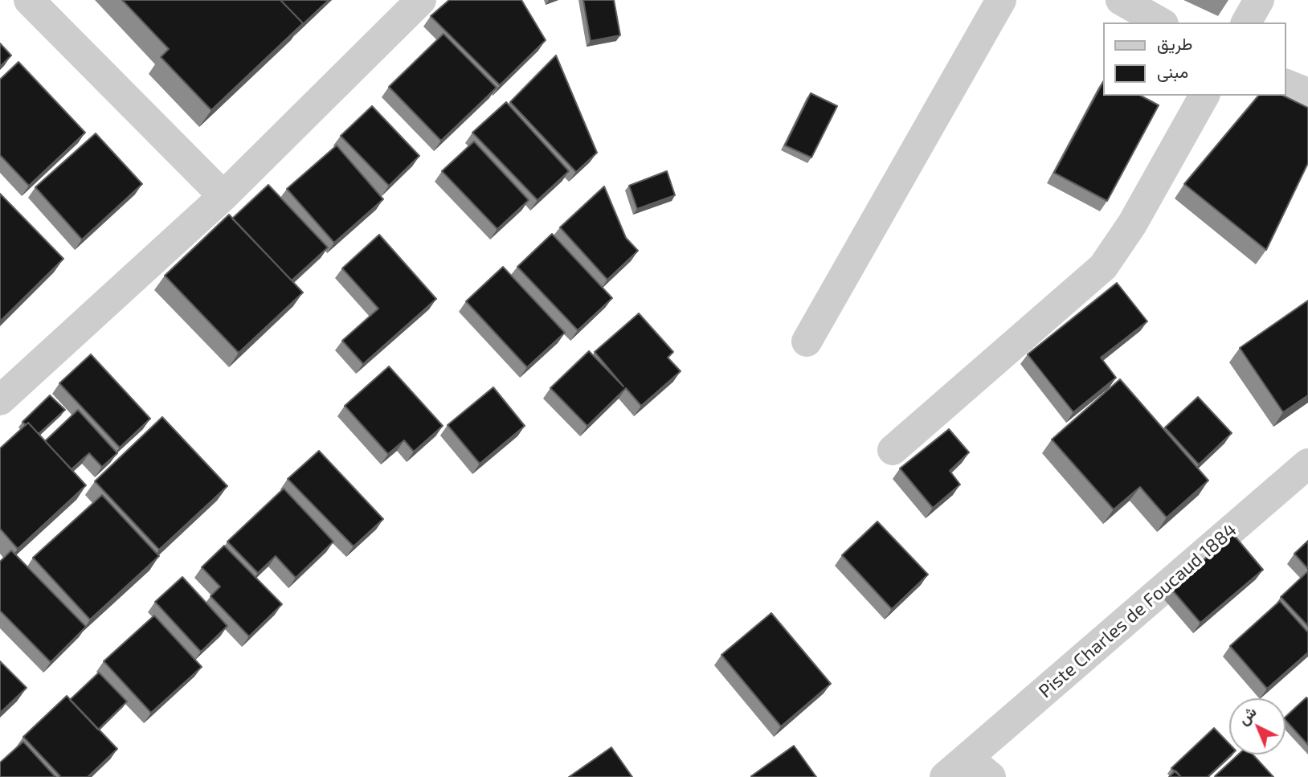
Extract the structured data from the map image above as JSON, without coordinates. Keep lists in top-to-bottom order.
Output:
{
  "streets": {
    "street": ["Piste Charles de Foucaud 1884"]
  },
  "legend": ["طريق", "مبنى"],
  "north": "top left"
}
